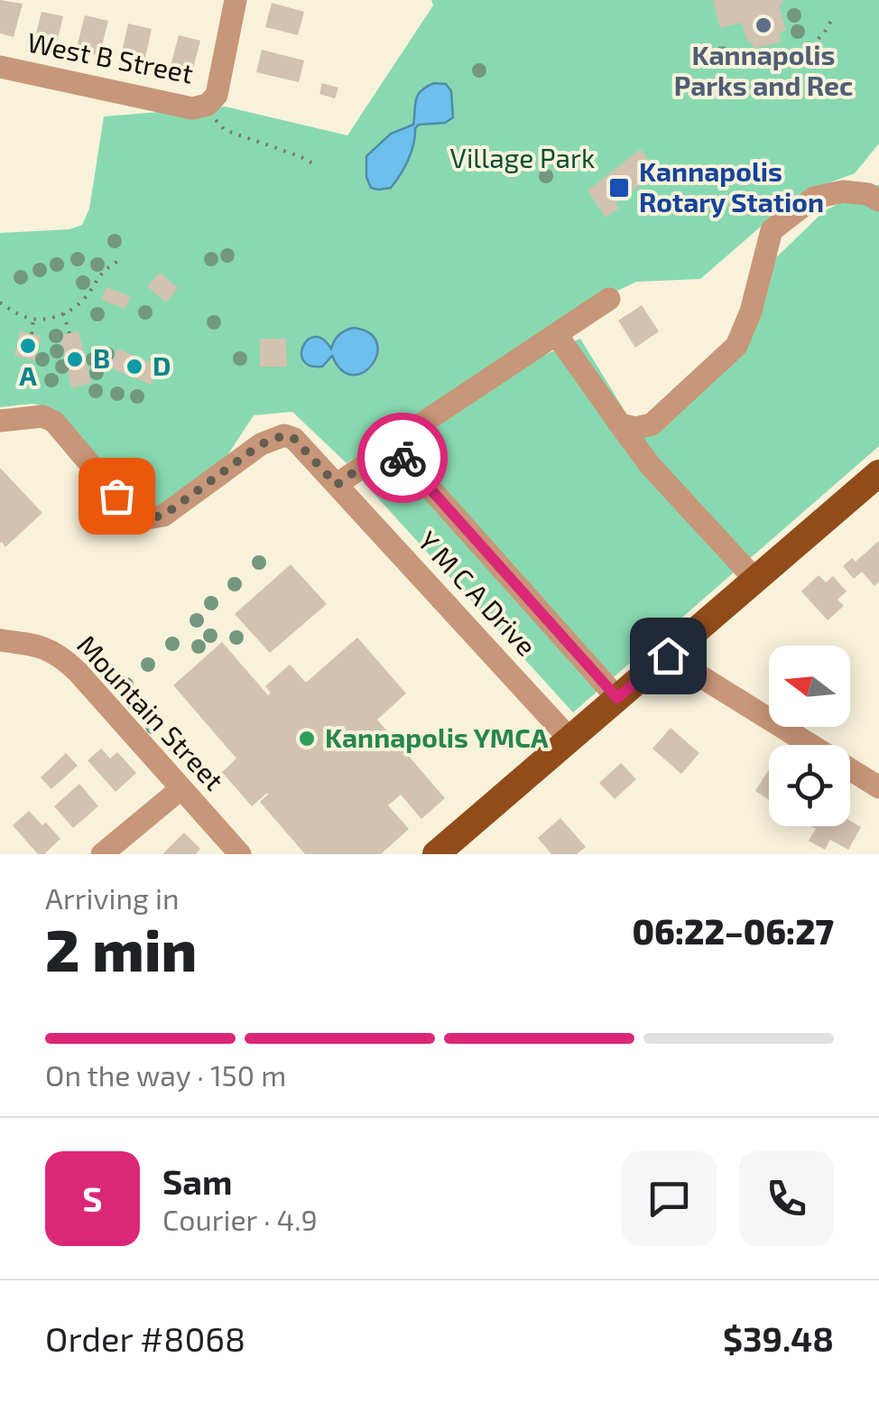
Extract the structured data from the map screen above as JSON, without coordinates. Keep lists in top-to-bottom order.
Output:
{
  "streets": {
    "street": ["West B Street", "Y M C A Drive", "Mountain Street"]
  },
  "parks": ["Village Park"],
  "places": {
    "other": [
      "Kannapolis Parks and Rec",
      "A",
      "B",
      "D",
      "Kannapolis YMCA"
    ],
    "transit": ["Kannapolis Rotary Station"]
  },
  "north": "left",
  "page": {
    "heading": ["2 min", "Arriving in", "06:22–06:27"],
    "panel": [
      "Sam",
      "Courier · 4.9",
      "Order #8068",
      "$39.48"
    ],
    "bar": "On the way · 150 m",
    "round": "S"
  }
}
